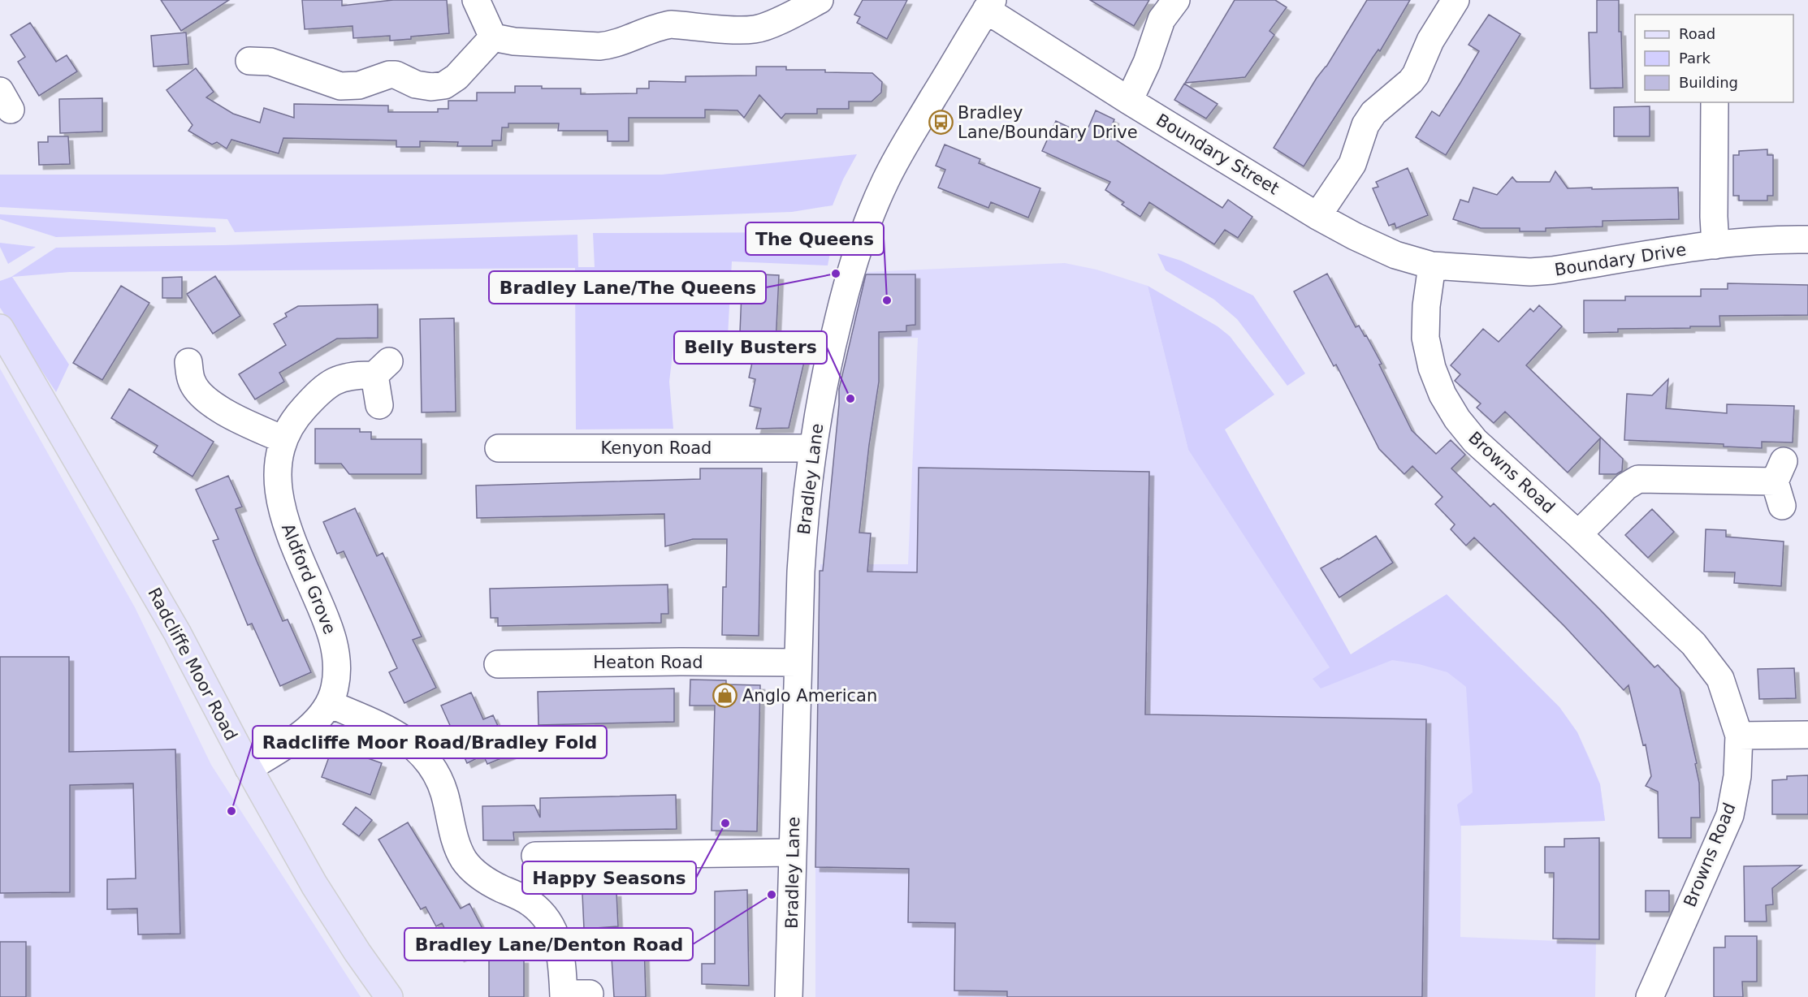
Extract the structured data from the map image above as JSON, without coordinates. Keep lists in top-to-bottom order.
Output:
{
  "streets": {
    "main road": ["Radcliffe Moor Road"],
    "street": [
      "Boundary Street",
      "Boundary Drive",
      "Kenyon Road",
      "Browns Road",
      "Bradley Lane",
      "Aldford Grove",
      "Heaton Road"
    ]
  },
  "crossings": [
    ["Boundary Street", "Boundary Drive"],
    ["Boundary Street", "Browns Road"],
    ["Boundary Street", "Bradley Lane"],
    ["Boundary Drive", "Browns Road"],
    ["Kenyon Road", "Bradley Lane"],
    ["Bradley Lane", "Heaton Road"],
    ["Aldford Grove", "Radcliffe Moor Road"]
  ],
  "places": {
    "bus stop": ["Bradley Lane/Boundary Drive"],
    "other": [
      "Bradley Lane/The Queens",
      "The Queens",
      "Belly Busters",
      "Radcliffe Moor Road/Bradley Fold",
      "Happy Seasons",
      "Bradley Lane/Denton Road"
    ],
    "shop": ["Anglo American"]
  },
  "legend": ["Road", "Park", "Building"]
}
